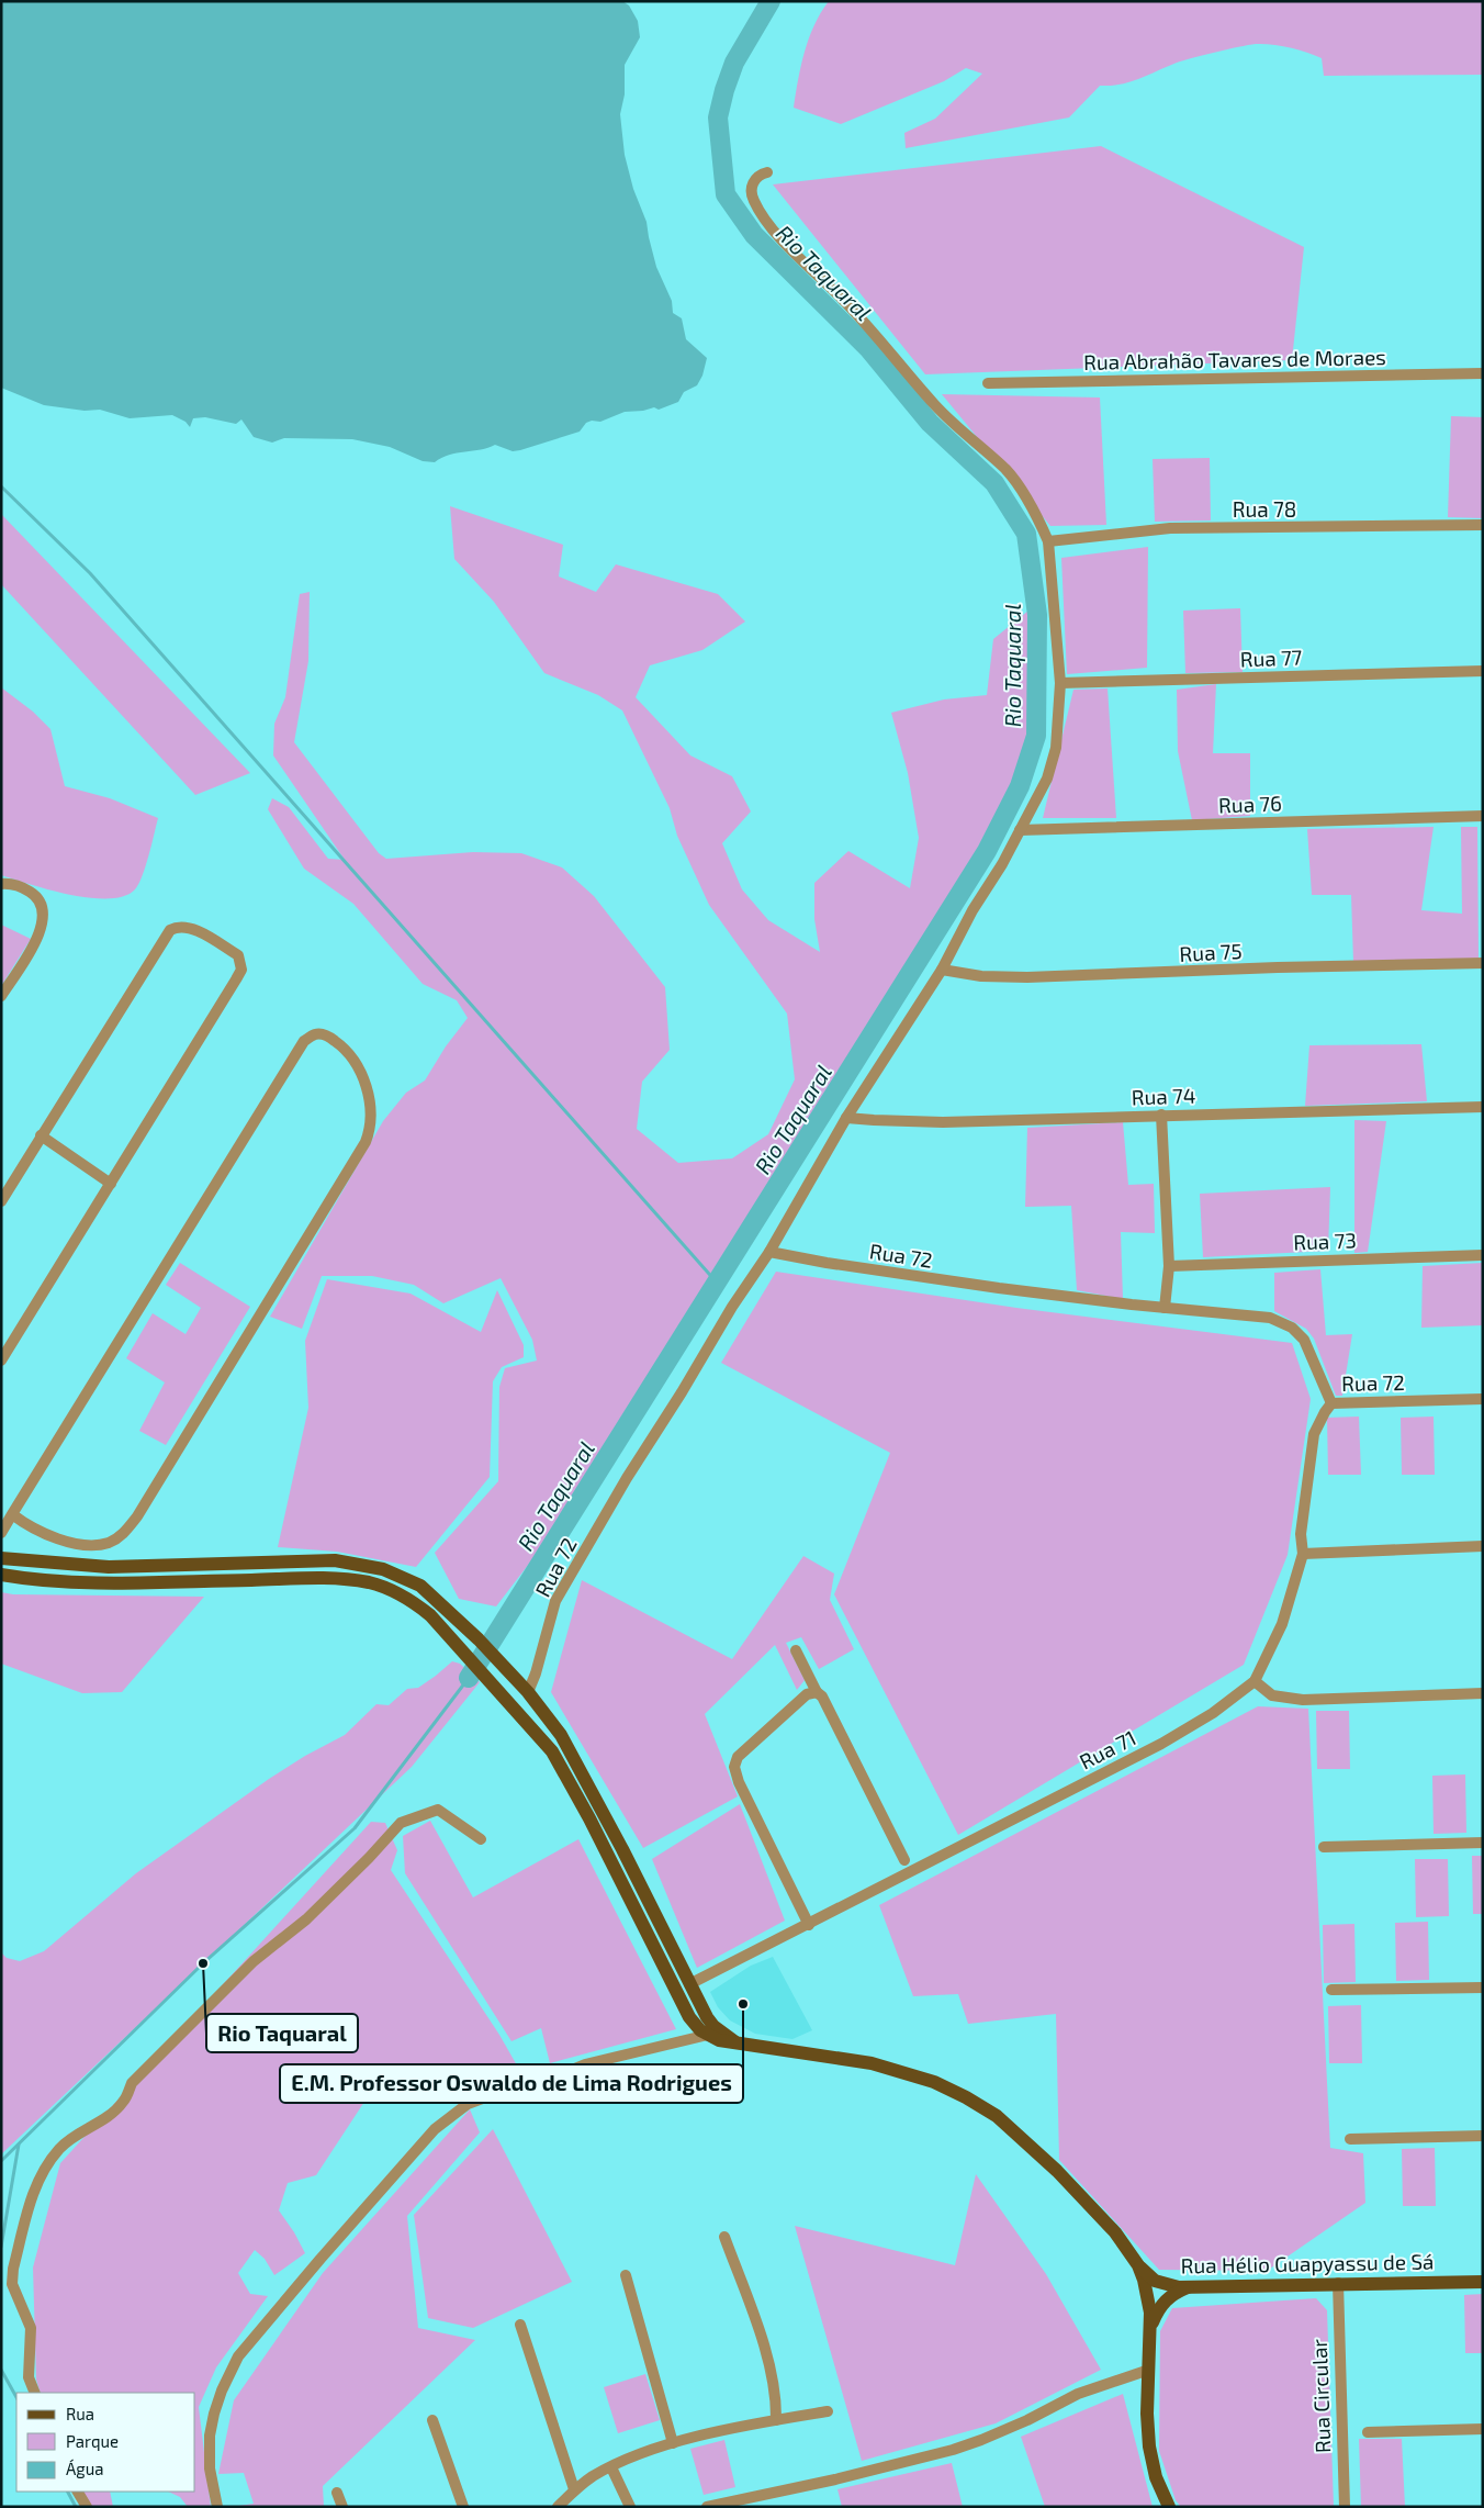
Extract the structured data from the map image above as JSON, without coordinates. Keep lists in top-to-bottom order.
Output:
{
  "streets": {
    "main road": ["Rua Hélio Guapyassu de Sá"],
    "street": [
      "Rua Abrahão Tavares de Moraes",
      "Rua 78",
      "Rua 77",
      "Rua 76",
      "Rua 75",
      "Rua 74",
      "Rua 73",
      "Rua 72",
      "Rua 71",
      "Rua Circular"
    ]
  },
  "crossings": [
    ["Rua 72", "Rua 71"],
    ["Rua Hélio Guapyassu de Sá", "Rua Circular"]
  ],
  "water": ["Rio Taquaral"],
  "places": ["Rio Taquaral", "E.M. Professor Oswaldo de Lima Rodrigues"],
  "legend": ["Rua", "Parque", "Água"]
}
